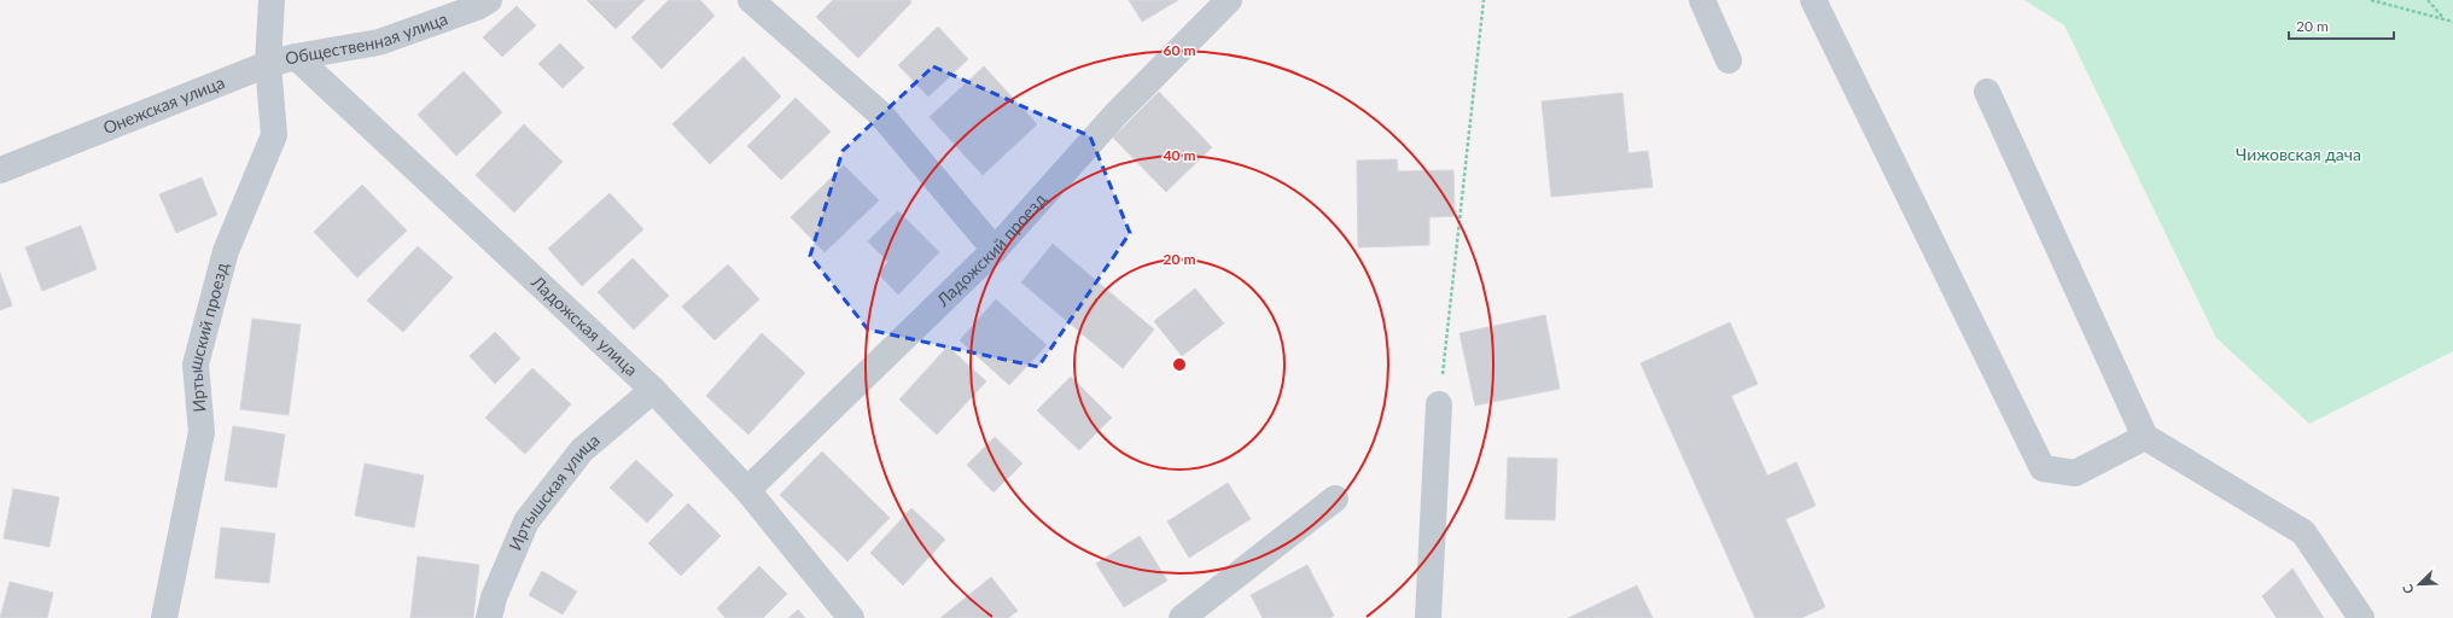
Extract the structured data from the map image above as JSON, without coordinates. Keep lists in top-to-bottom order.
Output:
{
  "streets": {
    "street": [
      "Общественная улица",
      "Онежская улица",
      "Ладожский проезд",
      "Ладожская улица",
      "Иртышский проезд",
      "Иртышская улица"
    ]
  },
  "crossings": [
    ["Общественная улица", "Онежская улица"],
    ["Общественная улица", "Ладожская улица"],
    ["Общественная улица", "Иртышский проезд"],
    ["Онежская улица", "Иртышский проезд"],
    ["Ладожский проезд", "Ладожская улица"],
    ["Ладожская улица", "Иртышская улица"]
  ],
  "parks": ["Чижовская дача"],
  "scale_bar": "20 m",
  "north": "bottom left",
  "rings": ["60 m", "40 m", "20 m"]
}
